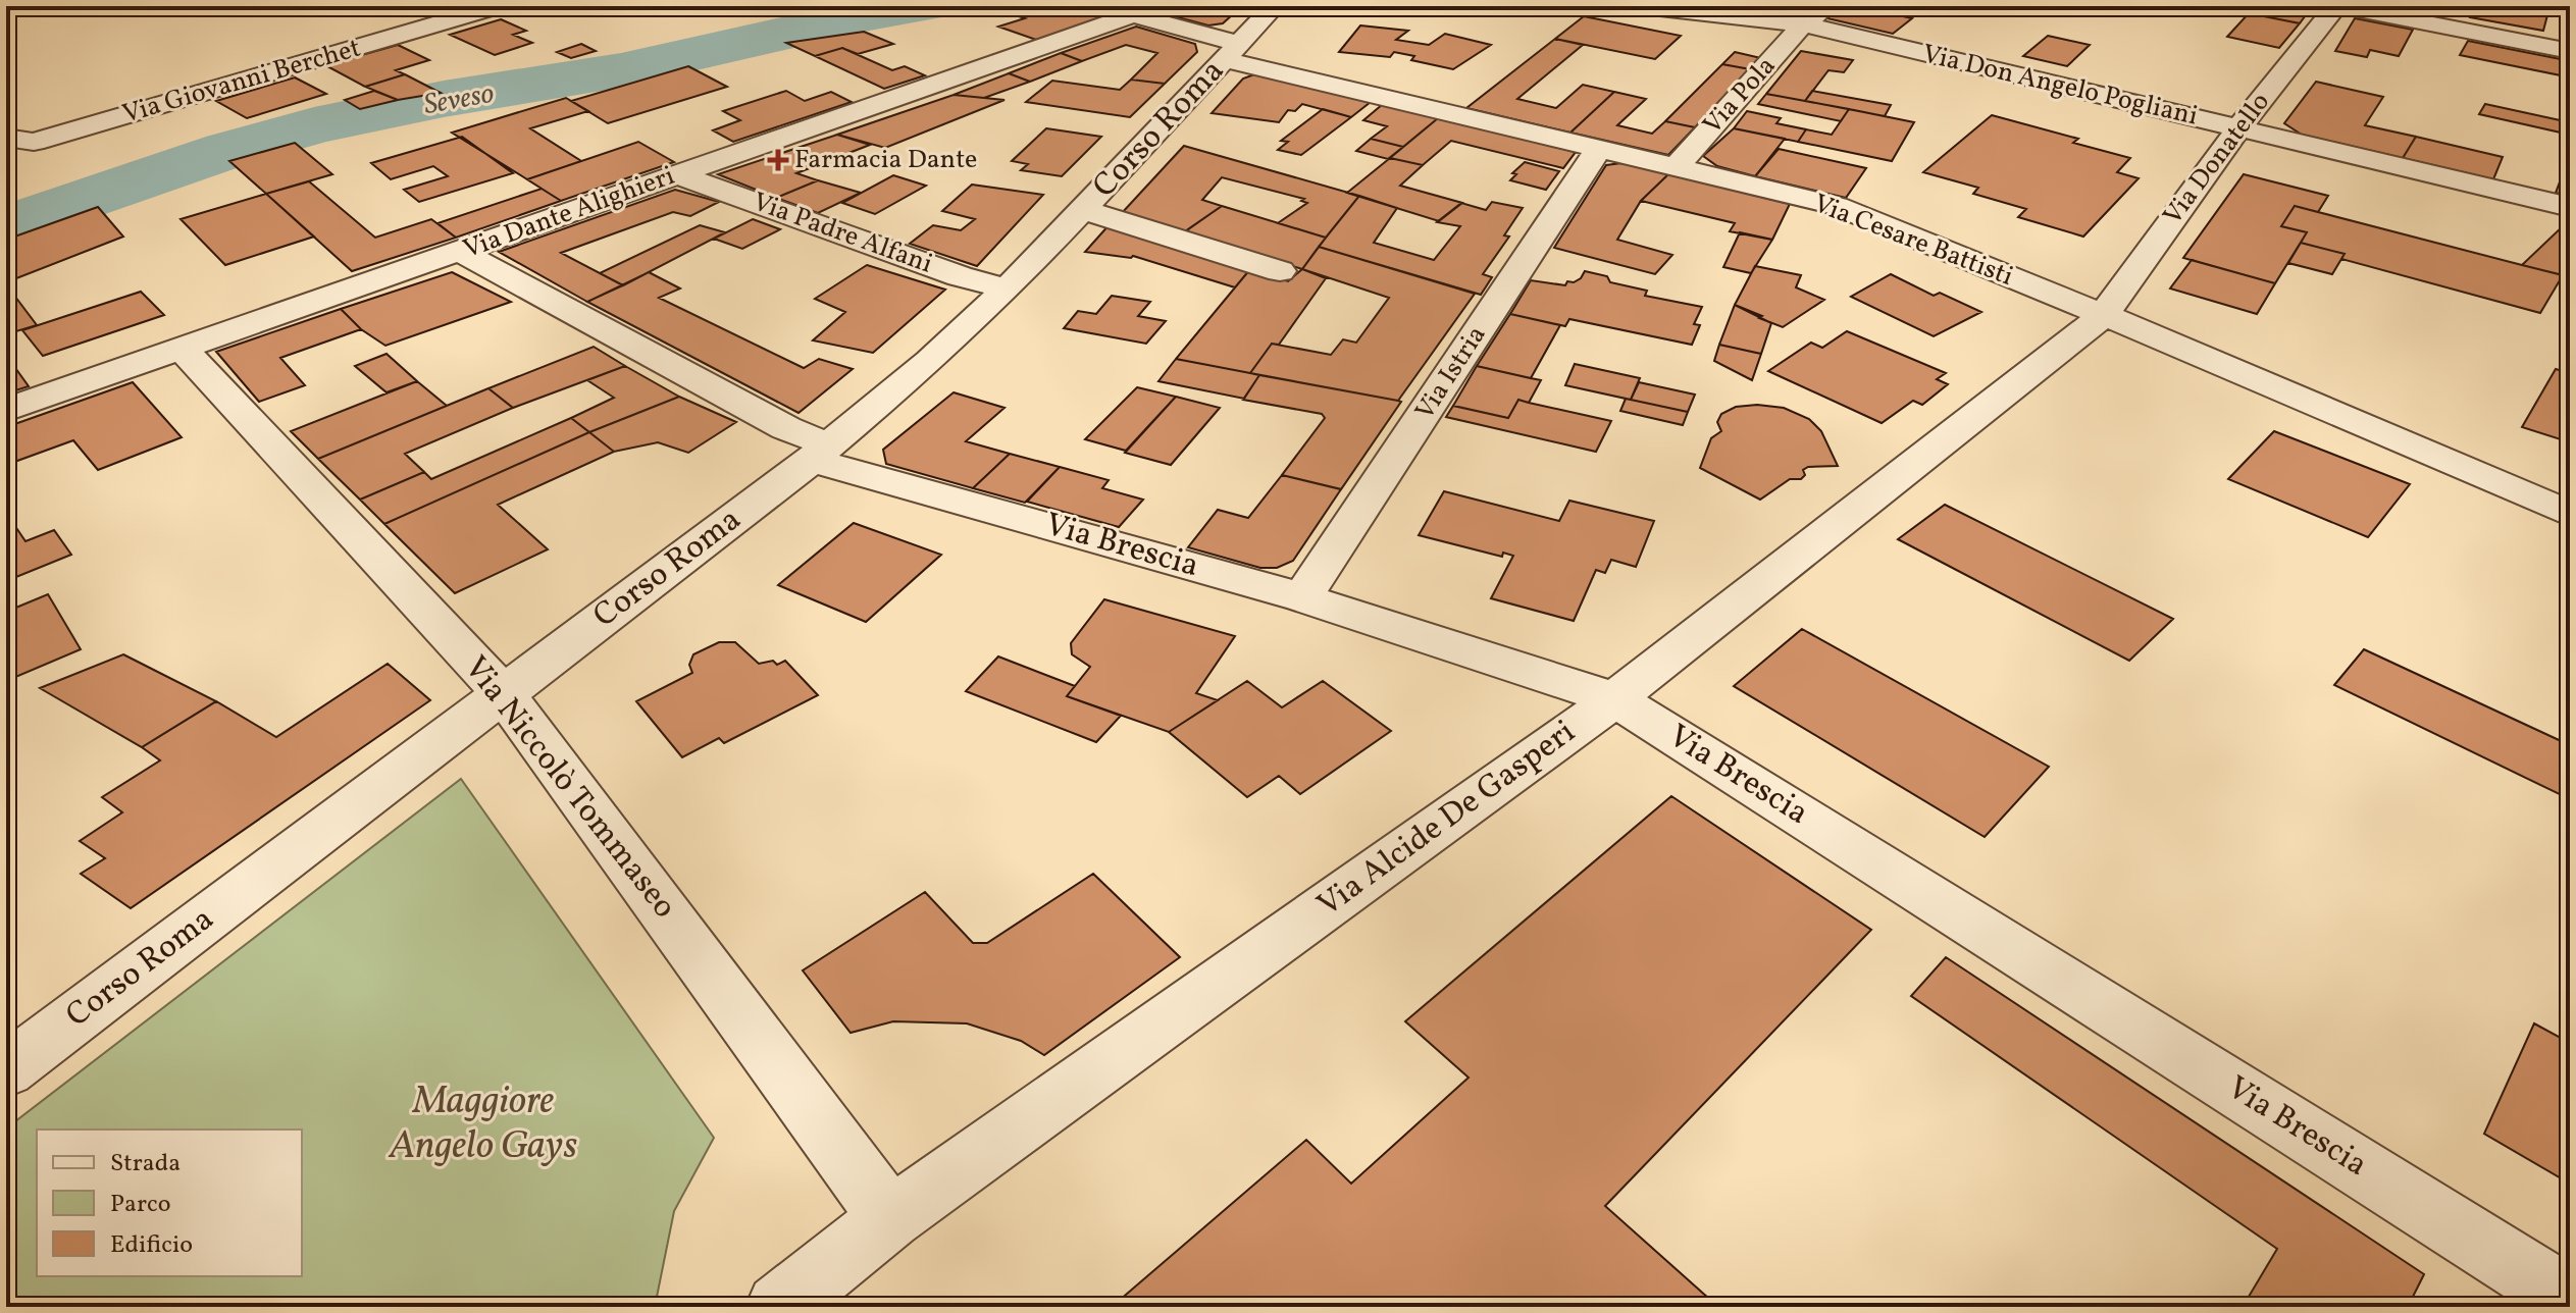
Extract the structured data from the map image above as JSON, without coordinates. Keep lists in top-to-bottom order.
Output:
{
  "streets": {
    "street": [
      "Via Giovanni Berchet",
      "Via Don Angelo Pogliani",
      "Via Pola",
      "Corso Roma",
      "Via Donatello",
      "Via Dante Alighieri",
      "Via Padre Alfani",
      "Via Cesare Battisti",
      "Via Istria",
      "Via Brescia",
      "Via Niccolò Tommaseo",
      "Via Alcide De Gasperi"
    ]
  },
  "crossings": [
    ["Via Don Angelo Pogliani", "Via Pola"],
    ["Via Don Angelo Pogliani", "Via Donatello"],
    ["Via Pola", "Via Cesare Battisti"],
    ["Corso Roma", "Via Padre Alfani"],
    ["Corso Roma", "Via Cesare Battisti"],
    ["Corso Roma", "Via Brescia"],
    ["Corso Roma", "Via Niccolò Tommaseo"],
    ["Via Donatello", "Via Cesare Battisti"],
    ["Via Donatello", "Via Alcide De Gasperi"],
    ["Via Dante Alighieri", "Via Padre Alfani"],
    ["Via Dante Alighieri", "Via Cesare Battisti"],
    ["Via Dante Alighieri", "Via Brescia"],
    ["Via Dante Alighieri", "Via Niccolò Tommaseo"],
    ["Via Cesare Battisti", "Via Istria"],
    ["Via Cesare Battisti", "Via Alcide De Gasperi"],
    ["Via Istria", "Via Brescia"],
    ["Via Brescia", "Via Alcide De Gasperi"],
    ["Via Niccolò Tommaseo", "Via Alcide De Gasperi"]
  ],
  "water": ["Seveso"],
  "parks": ["Maggiore Angelo Gays"],
  "places": {
    "health": ["Farmacia Dante"]
  },
  "legend": ["Strada", "Parco", "Edificio"]
}
